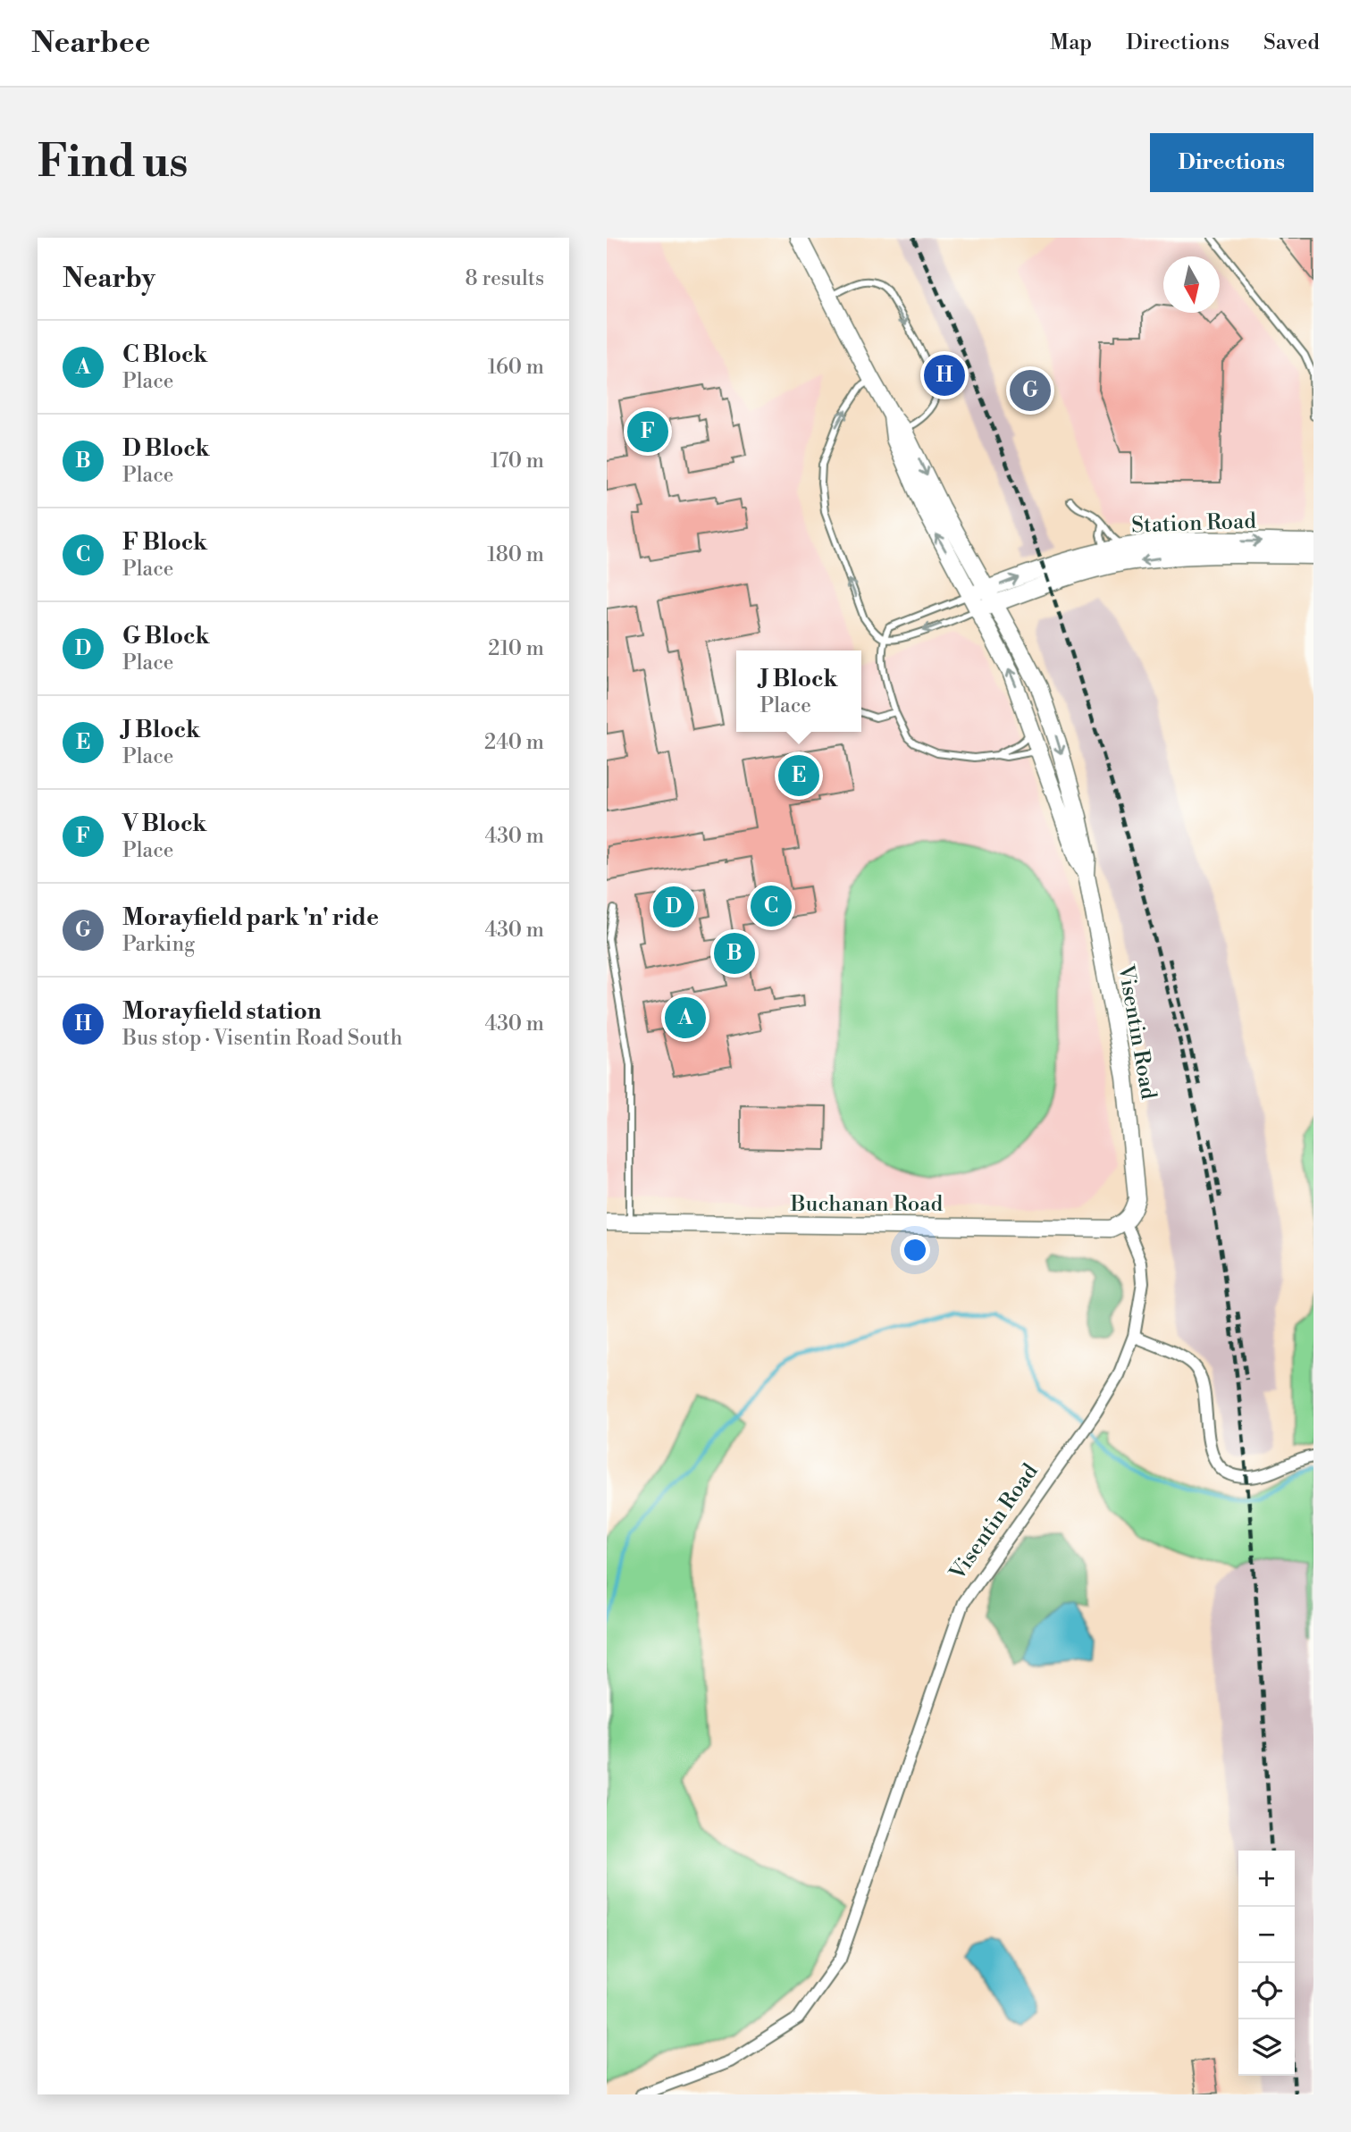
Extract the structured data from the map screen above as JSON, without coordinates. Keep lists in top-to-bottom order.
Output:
{
  "streets": {
    "main road": ["Station Road", "Visentin Road", "Buchanan Road"]
  },
  "crossings": [
    ["Station Road", "Visentin Road"],
    ["Visentin Road", "Buchanan Road"]
  ],
  "north": "bottom",
  "page": {
    "header": "Nearbee",
    "nav": ["Map", "Directions", "Saved"],
    "buttons": "Directions",
    "title": "Find us",
    "heading": ["Nearby", "8 results"],
    "list": [
      {
        "mark": "A",
        "name": "C Block",
        "note": "Place",
        "value": "160 m"
      },
      {
        "mark": "B",
        "name": "D Block",
        "note": "Place",
        "value": "170 m"
      },
      {
        "mark": "C",
        "name": "F Block",
        "note": "Place",
        "value": "180 m"
      },
      {
        "mark": "D",
        "name": "G Block",
        "note": "Place",
        "value": "210 m"
      },
      {
        "mark": "E",
        "name": "J Block",
        "note": "Place",
        "value": "240 m"
      },
      {
        "mark": "F",
        "name": "V Block",
        "note": "Place",
        "value": "430 m"
      },
      {
        "mark": "G",
        "name": "Morayfield park 'n' ride",
        "note": "Parking",
        "value": "430 m"
      },
      {
        "mark": "H",
        "name": "Morayfield station",
        "note": "Bus stop · Visentin Road South",
        "value": "430 m"
      }
    ],
    "pins": [
      "H",
      "G",
      "F",
      "E",
      "C",
      "D",
      "B",
      "A"
    ],
    "popup": ["J Block", "Place"],
    "map_buttons": ["+", "−"]
  }
}
